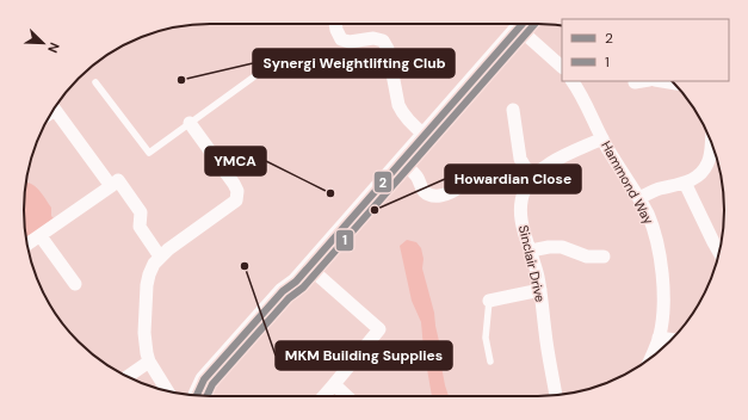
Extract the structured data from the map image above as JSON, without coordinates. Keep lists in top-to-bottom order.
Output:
{
  "streets": {
    "street": ["Hammond Way", "Sinclair Drive"]
  },
  "crossings": [
    ["Hammond Way", "Sinclair Drive"]
  ],
  "places": [
    "Synergi Weightlifting Club",
    "YMCA",
    "Howardian Close",
    "MKM Building Supplies"
  ],
  "lines": ["transit line 2", "transit line 1"],
  "legend": ["2", "1"],
  "north": "bottom right"
}
